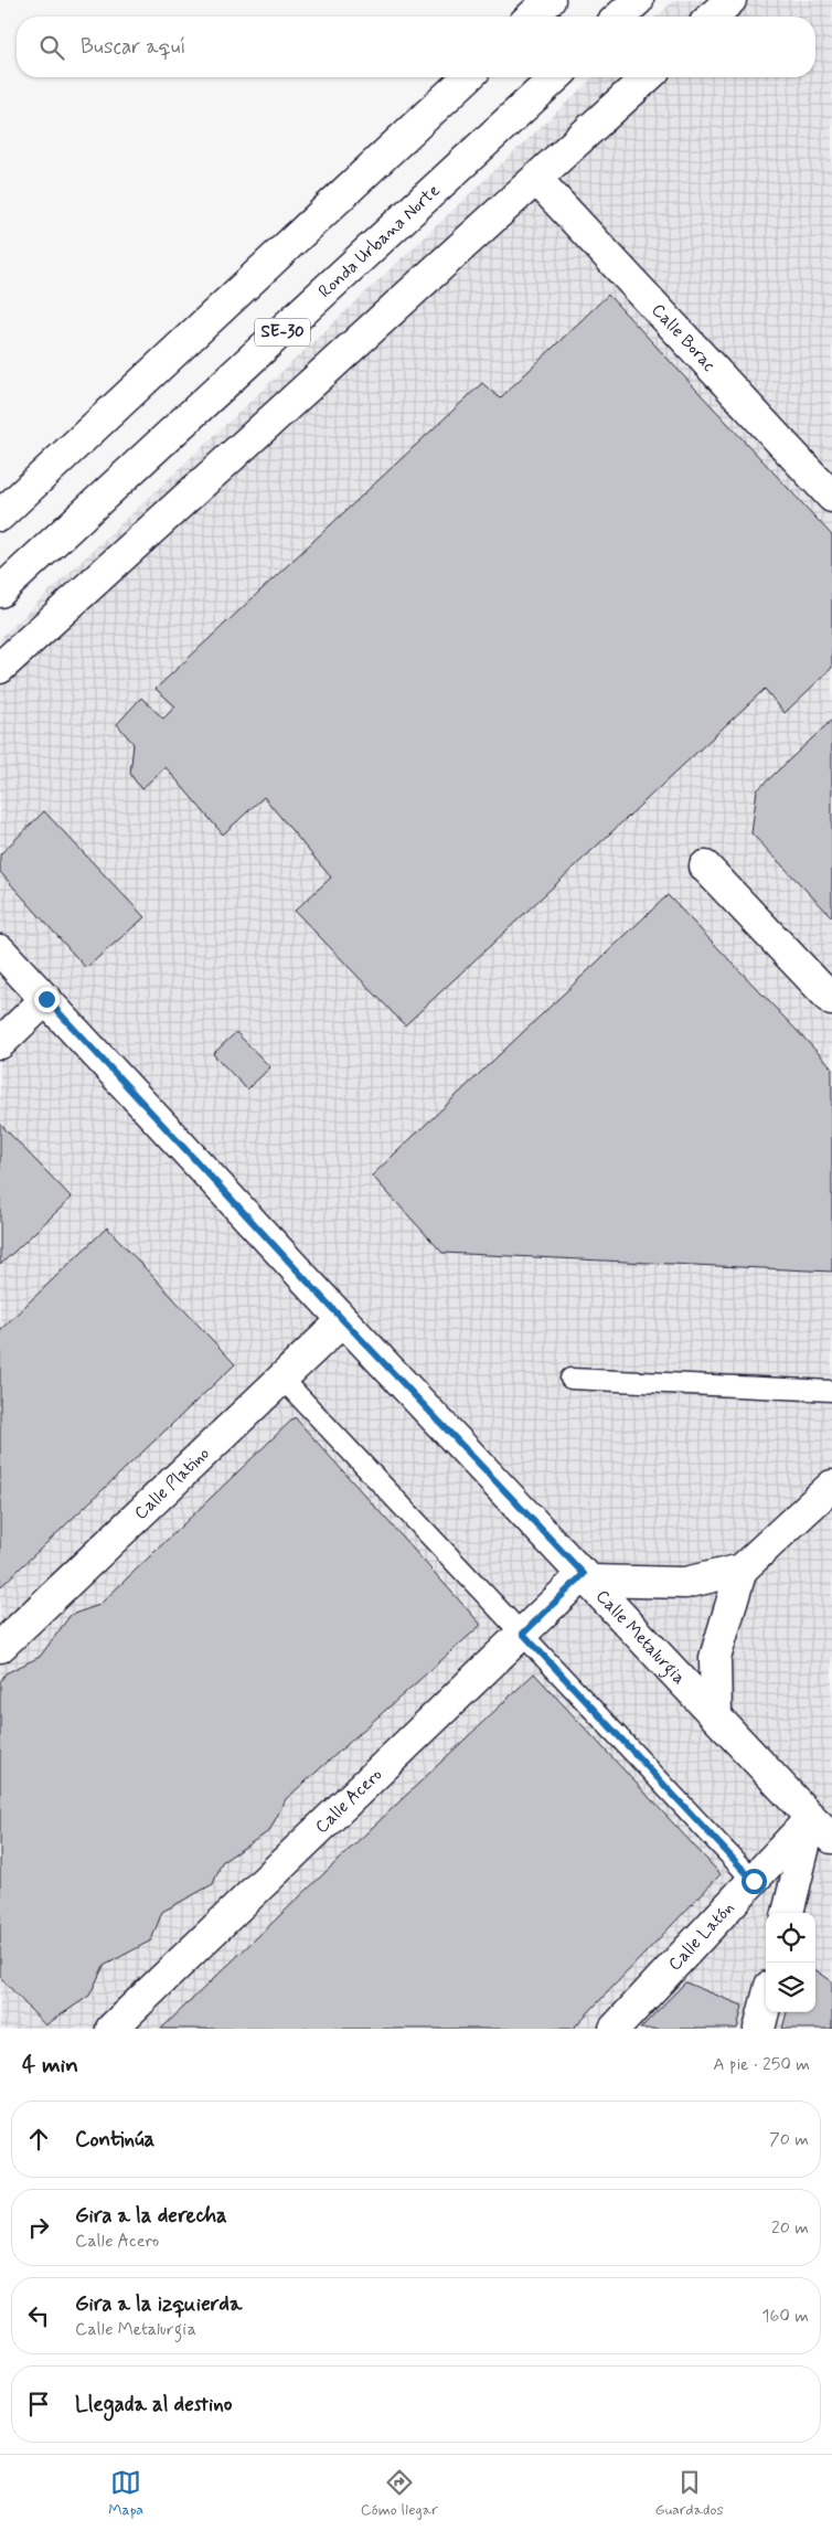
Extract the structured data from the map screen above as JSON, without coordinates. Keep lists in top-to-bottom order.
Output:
{
  "streets": {
    "main road": [
      "Ronda Urbana Norte",
      "SE-30",
      "Calle Borac",
      "Calle Platino",
      "Calle Metalurgia",
      "Calle Acero",
      "Calle Latón"
    ]
  },
  "crossings": [
    ["Calle Platino", "Calle Metalurgia"],
    ["Calle Metalurgia", "Calle Acero"],
    ["Calle Metalurgia", "Calle Latón"]
  ],
  "page": {
    "search": "Buscar aquí",
    "heading": ["4 min", "A pie · 250 m"],
    "list": [
      ["Continúa", "70 m"],
      ["Gira a la derecha", "Calle Acero", "20 m"],
      ["Gira a la izquierda", "Calle Metalurgia", "160 m"],
      "Llegada al destino"
    ],
    "nav": ["Mapa", "Cómo llegar", "Guardados"]
  }
}
